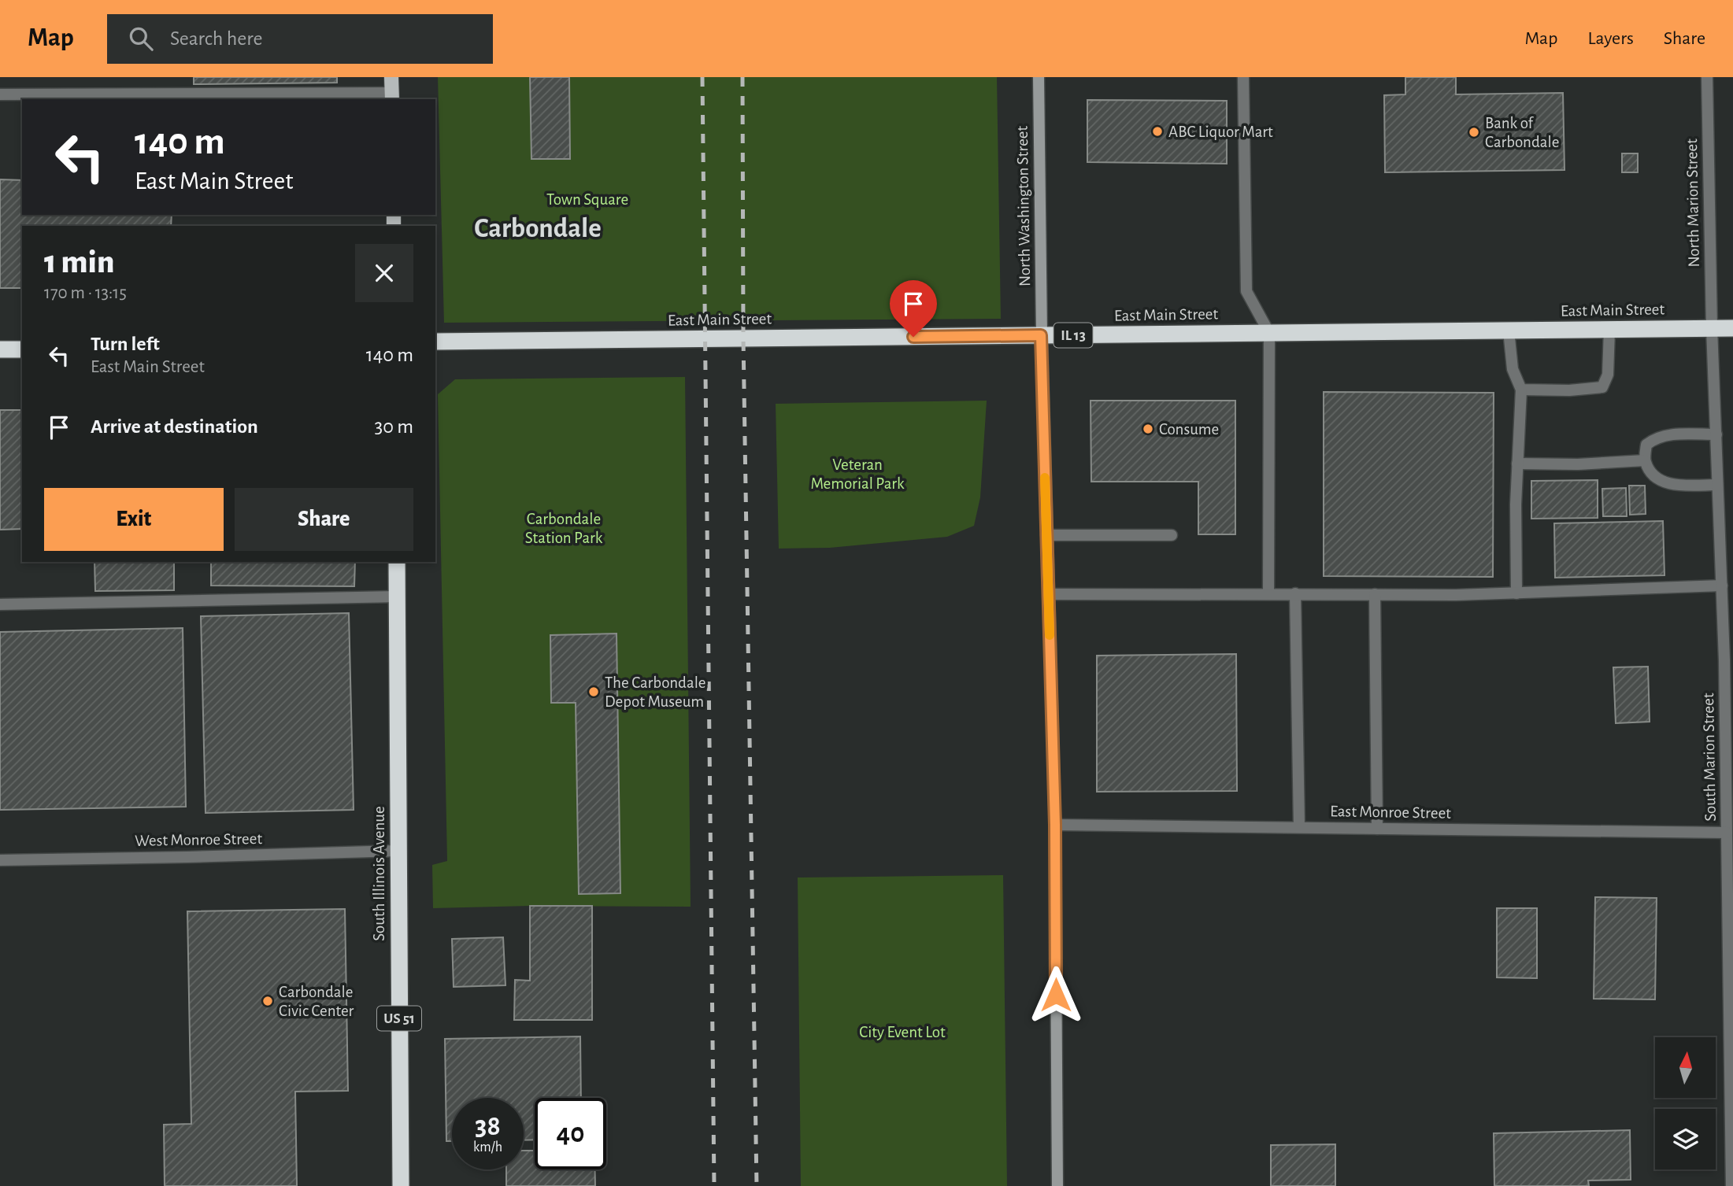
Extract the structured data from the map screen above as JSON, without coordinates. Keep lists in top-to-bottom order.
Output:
{
  "streets": {
    "highway": [
      "East Main Street",
      "IL 13",
      "South Illinois Avenue",
      "US 51"
    ],
    "street": [
      "North Marion Street",
      "North Washington Street",
      "South Marion Street",
      "East Monroe Street",
      "West Monroe Street"
    ]
  },
  "crossings": [
    ["North Marion Street", "East Main Street"],
    ["North Marion Street", "South Marion Street"],
    ["North Washington Street", "East Main Street"],
    ["North Washington Street", "East Monroe Street"],
    ["East Main Street", "South Marion Street"],
    ["South Marion Street", "East Monroe Street"],
    ["West Monroe Street", "South Illinois Avenue"]
  ],
  "districts": ["Carbondale"],
  "parks": [
    "Town Square",
    "Veteran Memorial Park",
    "Carbondale Station Park",
    "City Event Lot"
  ],
  "places": [
    "ABC Liquor Mart",
    "Bank of Carbondale",
    "Consume",
    "The Carbondale Depot Museum",
    "Carbondale Civic Center"
  ],
  "north": "top",
  "page": {
    "header": "Map",
    "search": "Search here",
    "nav": ["Map", "Layers", "Share"],
    "turn": ["140 m", "East Main Street"],
    "heading": ["1 min", "170 m · 13:15"],
    "list": [
      {
        "name": "Turn left",
        "note": "East Main Street",
        "value": "140 m"
      },
      {
        "name": "Arrive at destination",
        "value": "30 m"
      }
    ],
    "buttons": ["Exit", "Share"],
    "speed": "38 km/h",
    "limit": "40"
  }
}
